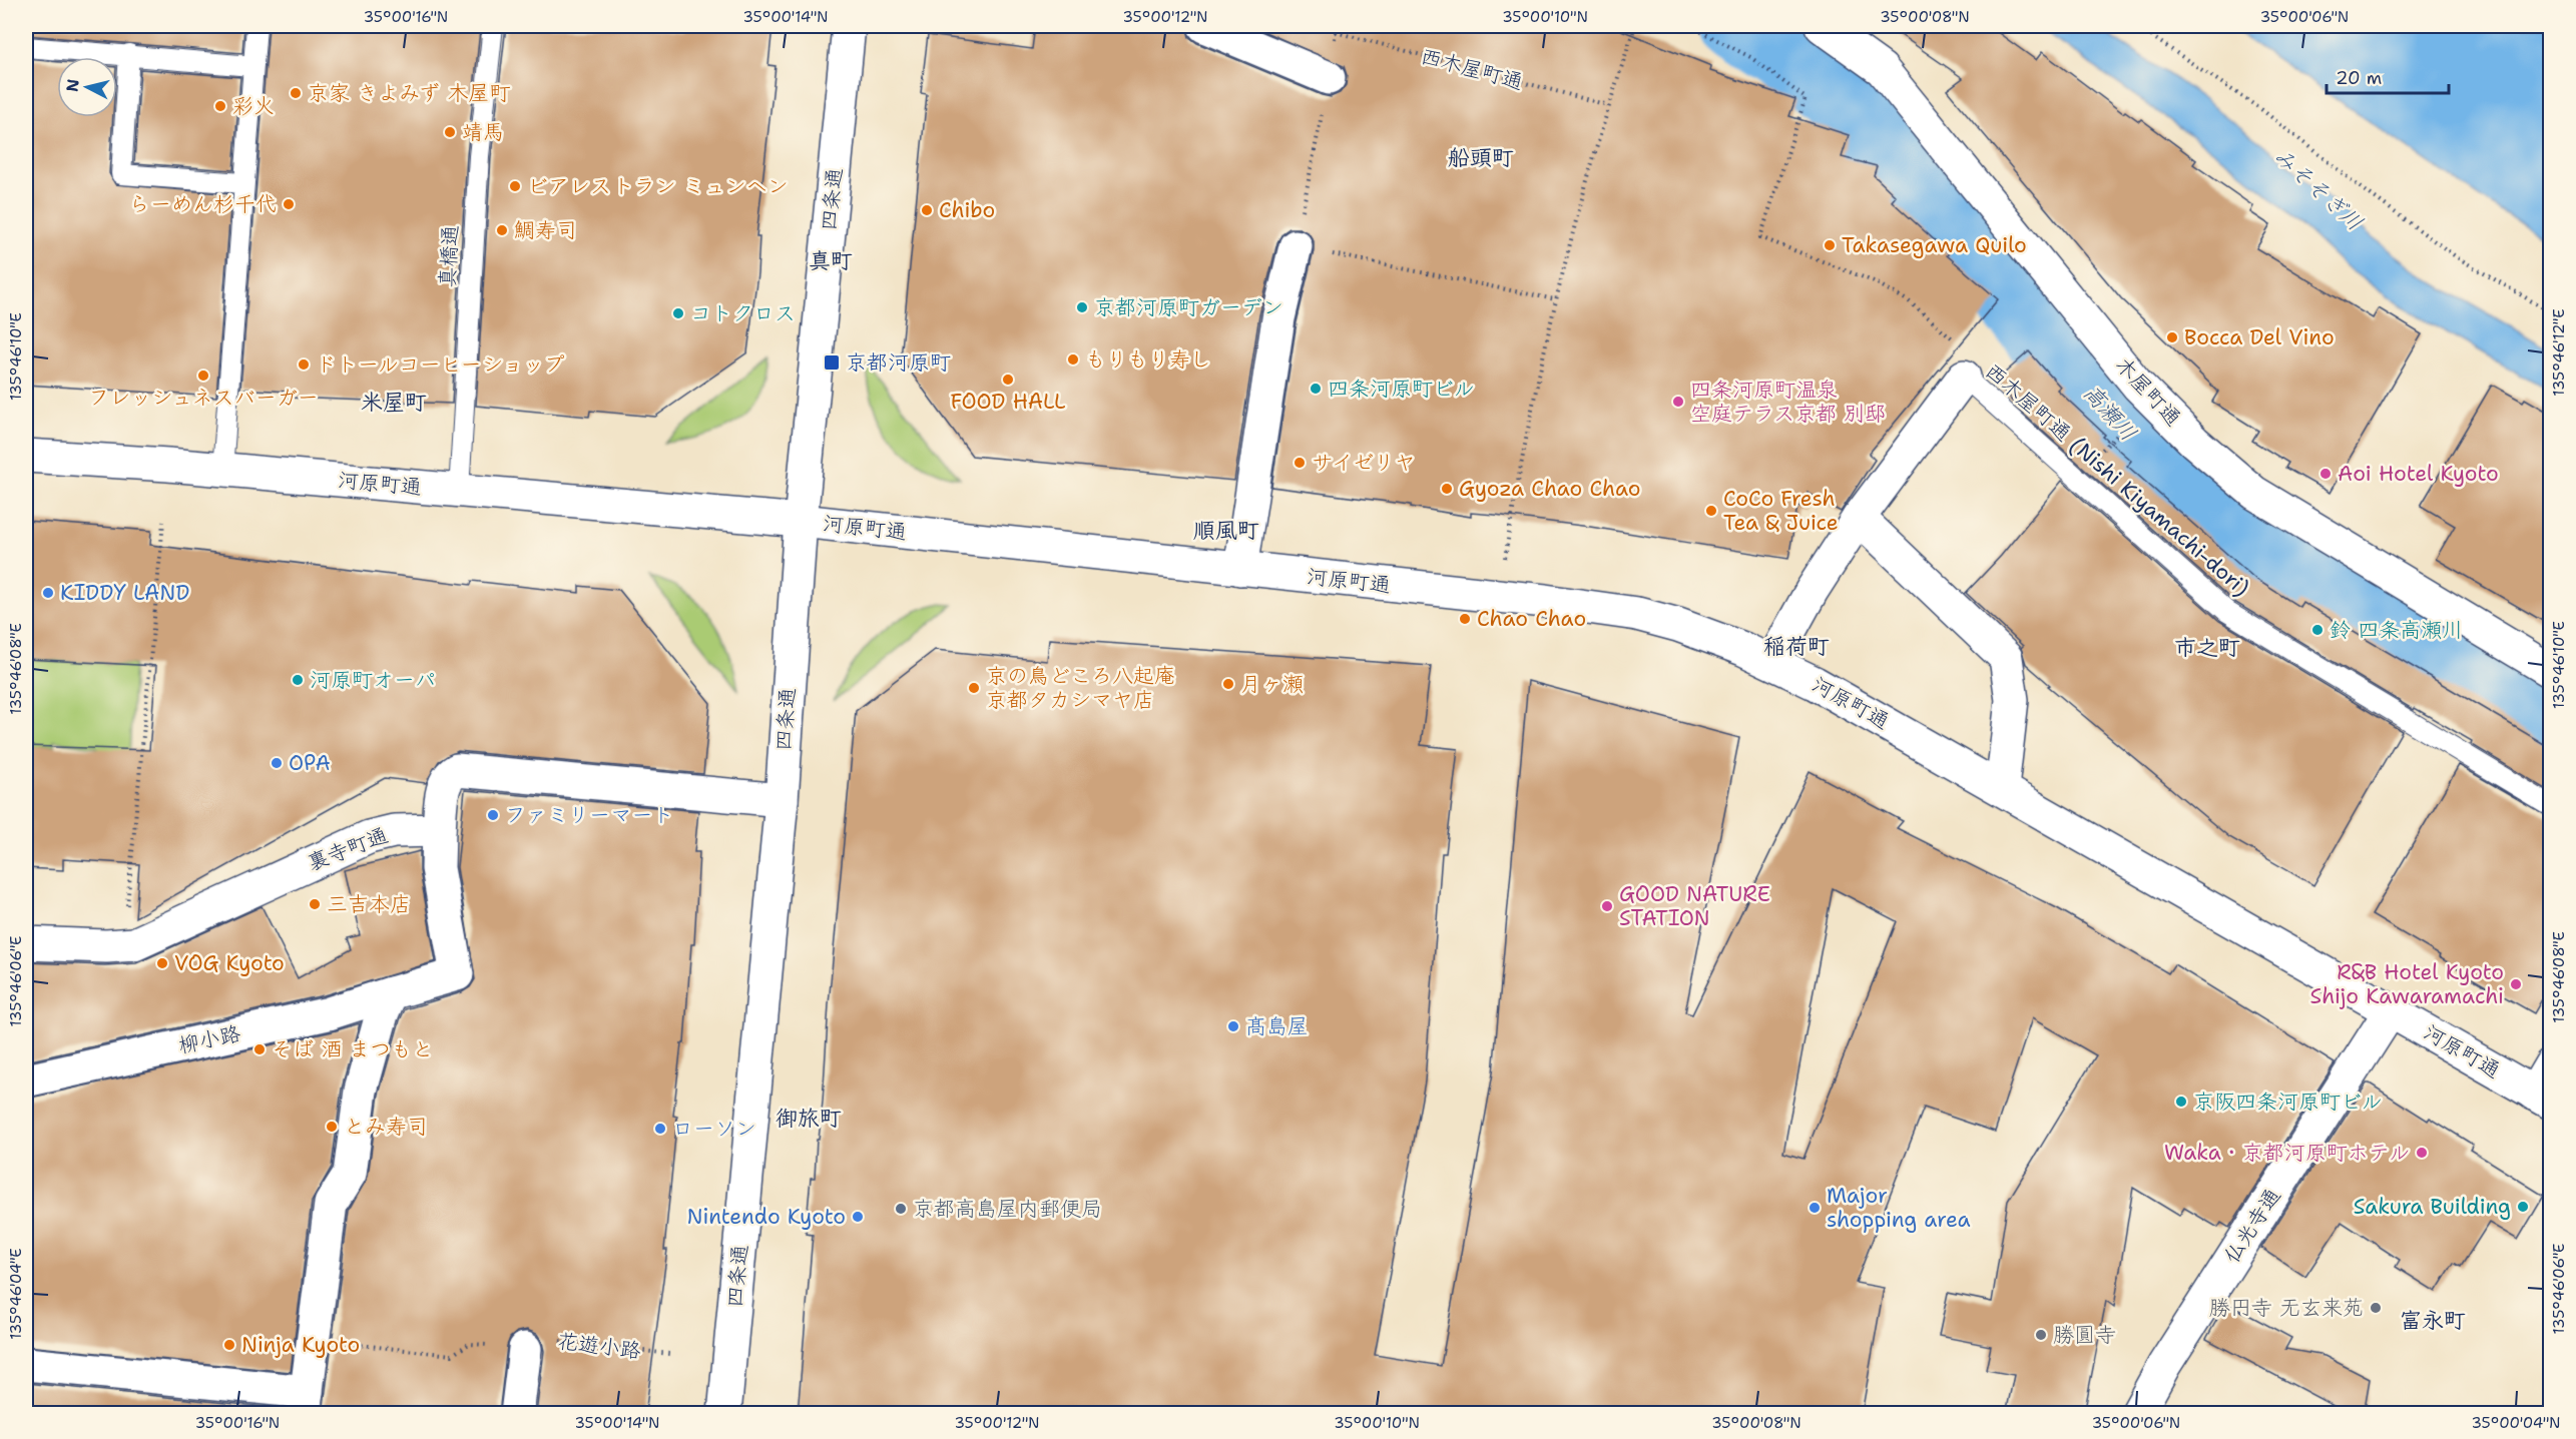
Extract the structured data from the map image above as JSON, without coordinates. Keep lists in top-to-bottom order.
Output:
{
  "streets": {
    "street": [
      "四条通",
      "木屋町通",
      "河原町通",
      "裏寺町通",
      "柳小路",
      "仏光寺通",
      "花遊小路"
    ],
    "lane": ["真橋通", "西木屋町通 (Nishi Kiyamachi-dori)"],
    "path": ["西木屋町通"]
  },
  "crossings": [
    ["四条通", "河原町通"],
    ["真橋通", "河原町通"],
    ["河原町通", "仏光寺通"],
    ["裏寺町通", "柳小路"]
  ],
  "districts": [
    "船頭町",
    "真町",
    "米屋町",
    "順風町",
    "稲荷町",
    "市之町",
    "御旅町",
    "富永町"
  ],
  "water": ["みそそぎ川", "高瀬川"],
  "places": {
    "other": [
      "京家 きよみず 木屋町",
      "彩火",
      "靖馬",
      "ビアレストラン ミュンヘン",
      "らーめん杉千代",
      "Chibo",
      "鯛寿司",
      "Takasegawa Quilo",
      "京都河原町ガーデン",
      "コトクロス",
      "Bocca Del Vino",
      "もりもり寿し",
      "ドトールコーヒーショップ",
      "フレッシュネスバーガー",
      "FOOD HALL",
      "四条河原町ビル",
      "四条河原町温泉 空庭テラス京都 別邸",
      "サイゼリヤ",
      "Aoi Hotel Kyoto",
      "Gyoza Chao Chao",
      "CoCo Fresh Tea & Juice",
      "KIDDY LAND",
      "Chao Chao",
      "鈴 四条高瀬川",
      "河原町オーパ",
      "月ヶ瀬",
      "京の鳥どころ八起庵 京都タカシマヤ店",
      "OPA",
      "ファミリーマート",
      "三吉本店",
      "GOOD NATURE STATION",
      "VOG Kyoto",
      "R&B Hotel Kyoto Shijo Kawaramachi",
      "髙島屋",
      "そば 酒 まつもと",
      "京阪四条河原町ビル",
      "とみ寿司",
      "ローソン",
      "Waka・京都河原町ホテル",
      "Sakura Building",
      "Major shopping area",
      "京都高島屋内郵便局",
      "Nintendo Kyoto",
      "勝円寺 无玄来苑",
      "勝圓寺",
      "Ninja Kyoto"
    ],
    "transit": ["京都河原町"]
  },
  "scale_bar": "20 m",
  "north": "left",
  "coordinates": [
    "35°00'16\"N",
    "35°00'14\"N",
    "35°00'12\"N",
    "35°00'10\"N",
    "35°00'08\"N",
    "35°00'06\"N",
    "135°46'12\"E",
    "135°46'10\"E",
    "135°46'08\"E",
    "135°46'06\"E",
    "135°46'04\"E",
    "35°00'04\"N"
  ]
}
